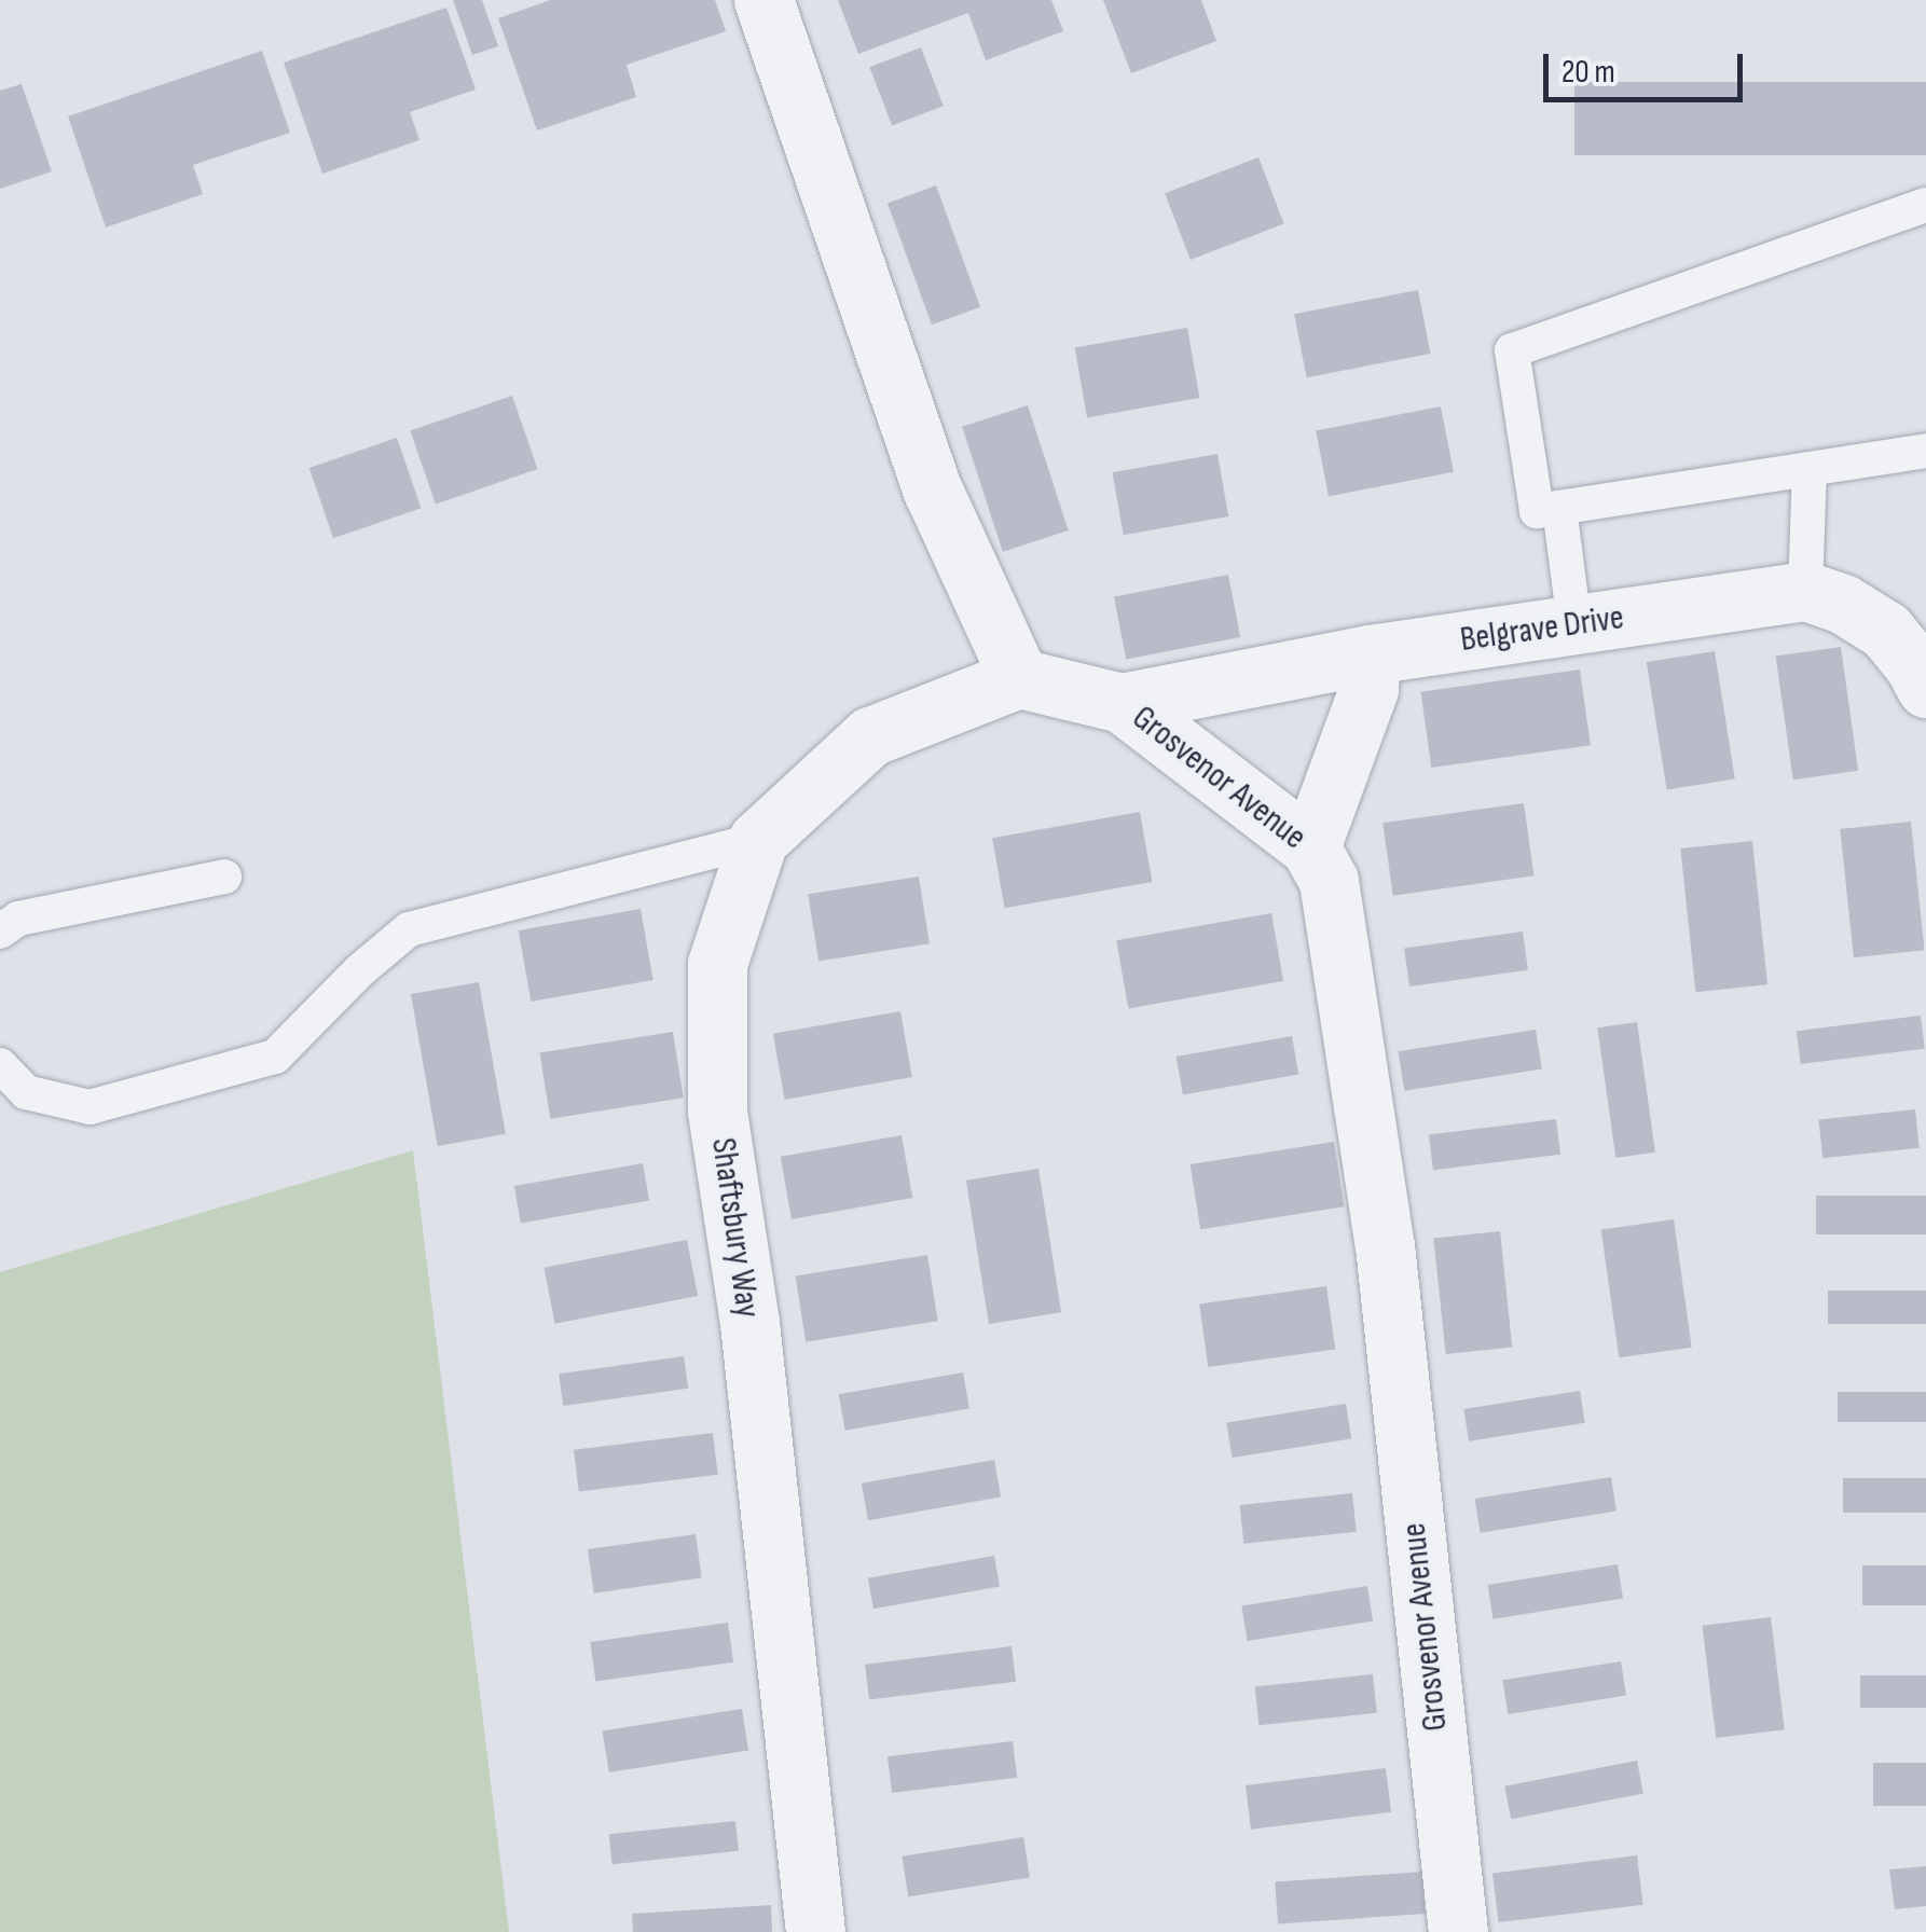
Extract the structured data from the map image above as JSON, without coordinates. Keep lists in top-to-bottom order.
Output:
{
  "streets": {
    "street": ["Belgrave Drive", "Grosvenor Avenue", "Shaftsbury Way"]
  },
  "crossings": [
    ["Belgrave Drive", "Grosvenor Avenue"],
    ["Grosvenor Avenue", "Shaftsbury Way"]
  ],
  "scale_bar": "20 m"
}
